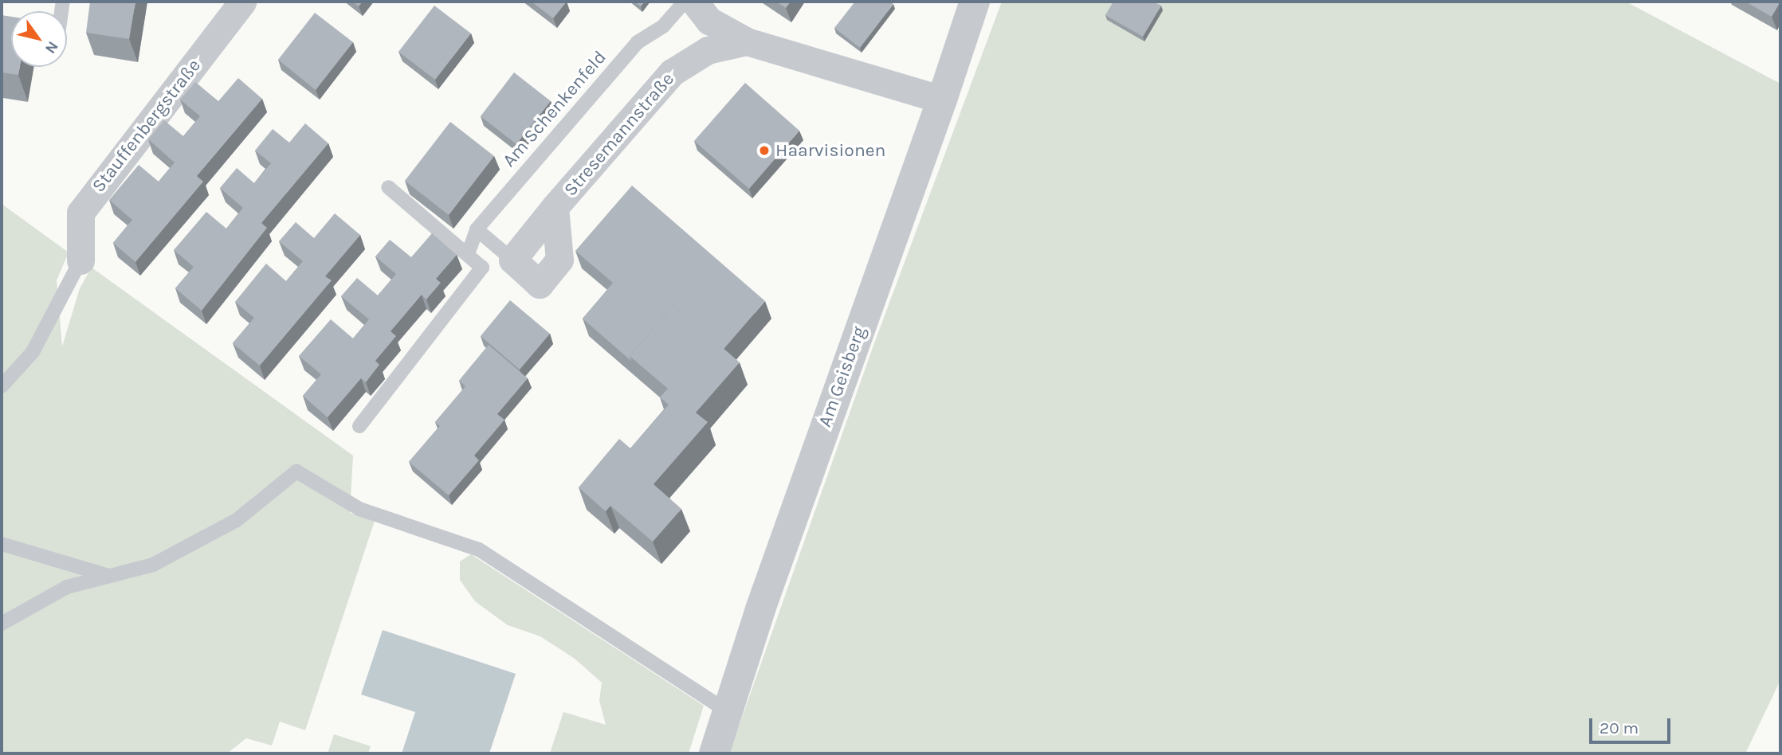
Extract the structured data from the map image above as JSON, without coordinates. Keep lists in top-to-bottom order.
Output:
{
  "streets": {
    "street": ["Stauffenbergstraße", "Stresemannstraße", "Am Geisberg"],
    "lane": ["Am Schenkenfeld"]
  },
  "crossings": [
    ["Stresemannstraße", "Am Geisberg"]
  ],
  "places": ["Haarvisionen"],
  "scale_bar": "20 m",
  "north": "bottom right"
}
